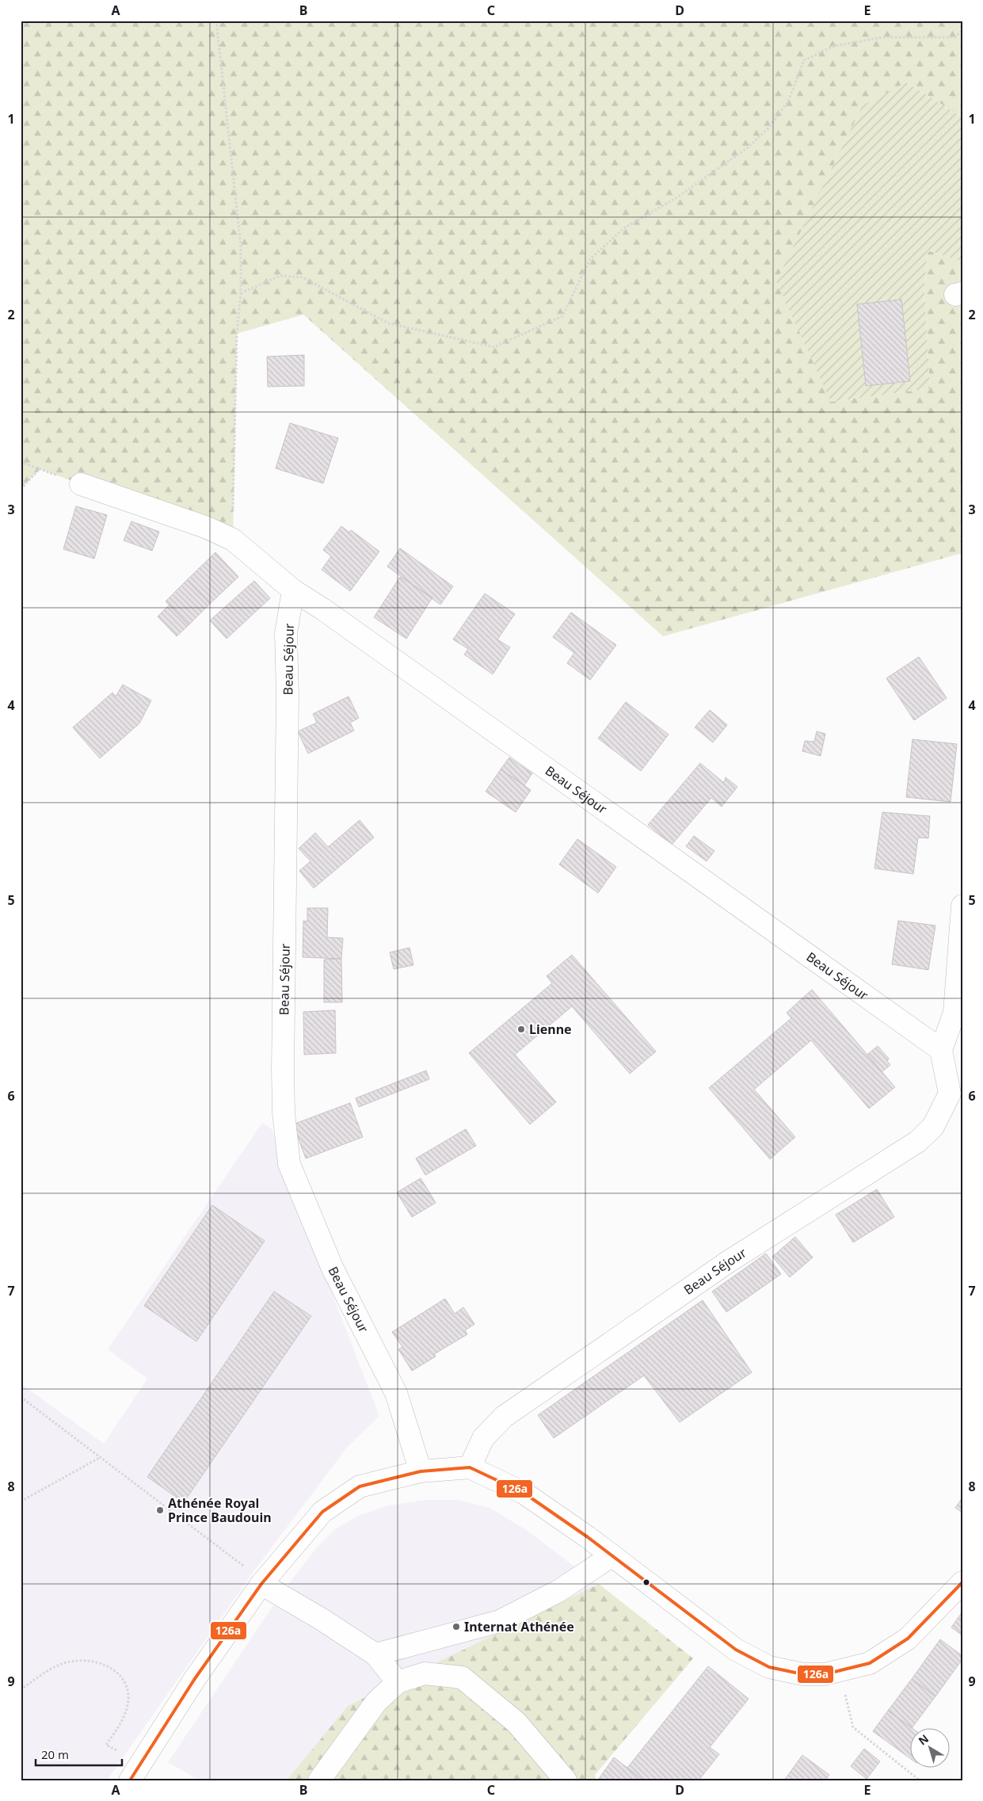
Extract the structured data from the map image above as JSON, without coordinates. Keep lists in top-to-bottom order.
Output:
{
  "streets": {
    "street": ["Beau Séjour"]
  },
  "places": ["Lienne", "Athénée Royal Prince Baudouin", "Internat Athénée"],
  "lines": ["transit line 126a"],
  "scale_bar": "20 m",
  "north": "top left",
  "grid": {
    "columns": [
      "A",
      "B",
      "C",
      "D",
      "E"
    ],
    "rows": [
      "1",
      "2",
      "3",
      "4",
      "5",
      "6",
      "7",
      "8",
      "9"
    ]
  }
}
